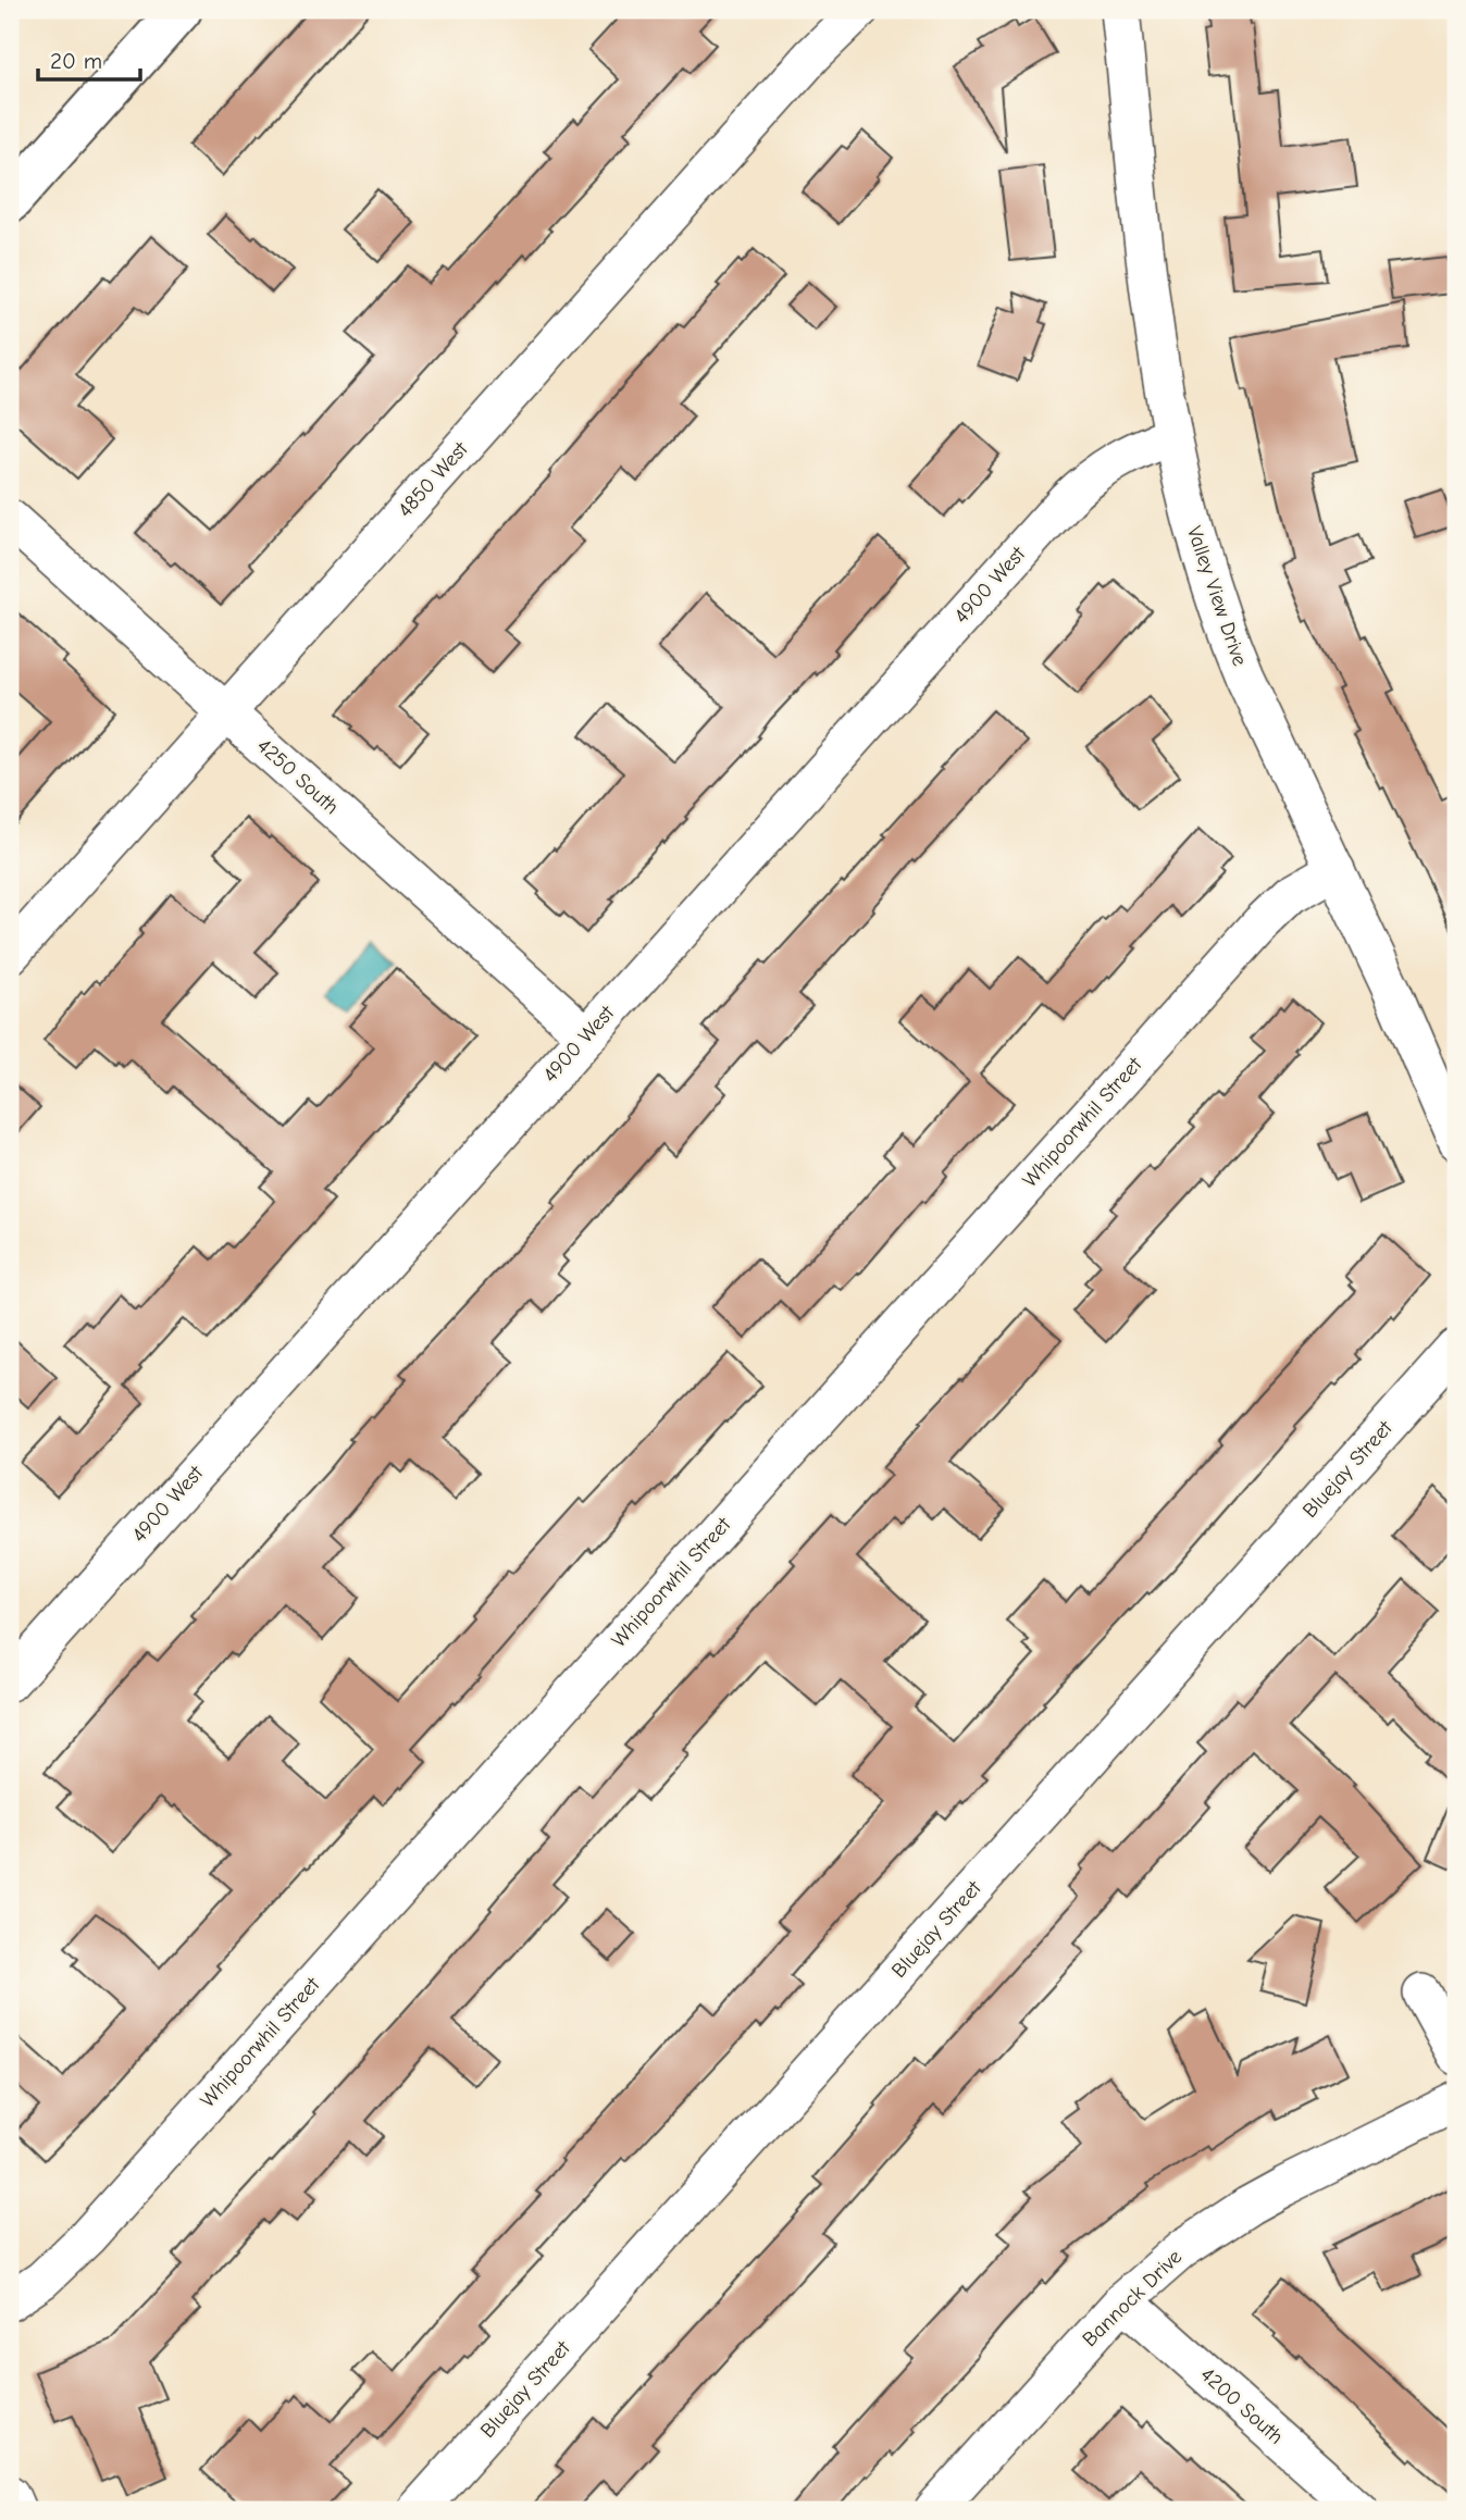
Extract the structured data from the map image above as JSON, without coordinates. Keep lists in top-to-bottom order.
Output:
{
  "streets": {
    "street": [
      "4850 West",
      "4900 West",
      "Valley View Drive",
      "4250 South",
      "Whipoorwhil Street",
      "Bluejay Street",
      "Bannock Drive",
      "4200 South"
    ]
  },
  "crossings": [
    ["4850 West", "4250 South"],
    ["4900 West", "Valley View Drive"],
    ["4900 West", "4250 South"],
    ["Valley View Drive", "Whipoorwhil Street"],
    ["Bannock Drive", "4200 South"]
  ],
  "scale_bar": "20 m"
}
